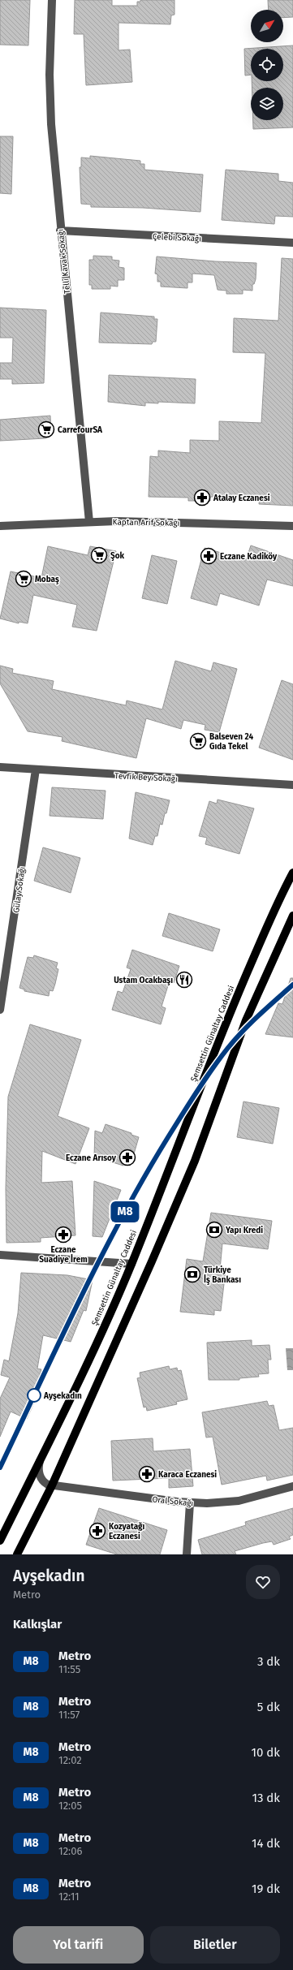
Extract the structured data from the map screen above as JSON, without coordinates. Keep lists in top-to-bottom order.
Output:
{
  "streets": {
    "main road": ["Şemsettin Günaltay Caddesi"],
    "street": [
      "Çelebi Sokağı",
      "Telli Kavak Sokağı",
      "Kaptan Arif Sokağı",
      "Tevfik Bey Sokağı",
      "Gülay Sokağı",
      "Oral Sokağı"
    ]
  },
  "crossings": [
    ["Çelebi Sokağı", "Telli Kavak Sokağı"],
    ["Telli Kavak Sokağı", "Kaptan Arif Sokağı"],
    ["Tevfik Bey Sokağı", "Gülay Sokağı"]
  ],
  "places": {
    "supermarket": [
      "CarrefourSA",
      "Şok",
      "Mobaş",
      "Balseven 24 Gıda Tekel"
    ],
    "pharmacy": [
      "Atalay Eczanesi",
      "Eczane Kadiköy",
      "Eczane Arısoy",
      "Eczane Suadiye İrem",
      "Karaca Eczanesi",
      "Kozyatağı Eczanesi"
    ],
    "restaurant": ["Ustam Ocakbaşı"],
    "bank": ["Yapı Kredi", "Türkiye İş Bankası"],
    "other": ["Ayşekadın"]
  },
  "lines": ["metro line M8"],
  "north": "top right",
  "page": {
    "on_map": "M8",
    "heading": [
      ["Ayşekadın", "Metro"],
      "Kalkışlar"
    ],
    "list": [
      {
        "mark": "M8",
        "name": "Metro",
        "note": "11:55",
        "value": "3 dk"
      },
      {
        "mark": "M8",
        "name": "Metro",
        "note": "11:57",
        "value": "5 dk"
      },
      {
        "mark": "M8",
        "name": "Metro",
        "note": "12:02",
        "value": "10 dk"
      },
      {
        "mark": "M8",
        "name": "Metro",
        "note": "12:05",
        "value": "13 dk"
      },
      {
        "mark": "M8",
        "name": "Metro",
        "note": "12:06",
        "value": "14 dk"
      },
      {
        "mark": "M8",
        "name": "Metro",
        "note": "12:11",
        "value": "19 dk"
      }
    ],
    "buttons": ["Yol tarifi", "Biletler"]
  }
}
